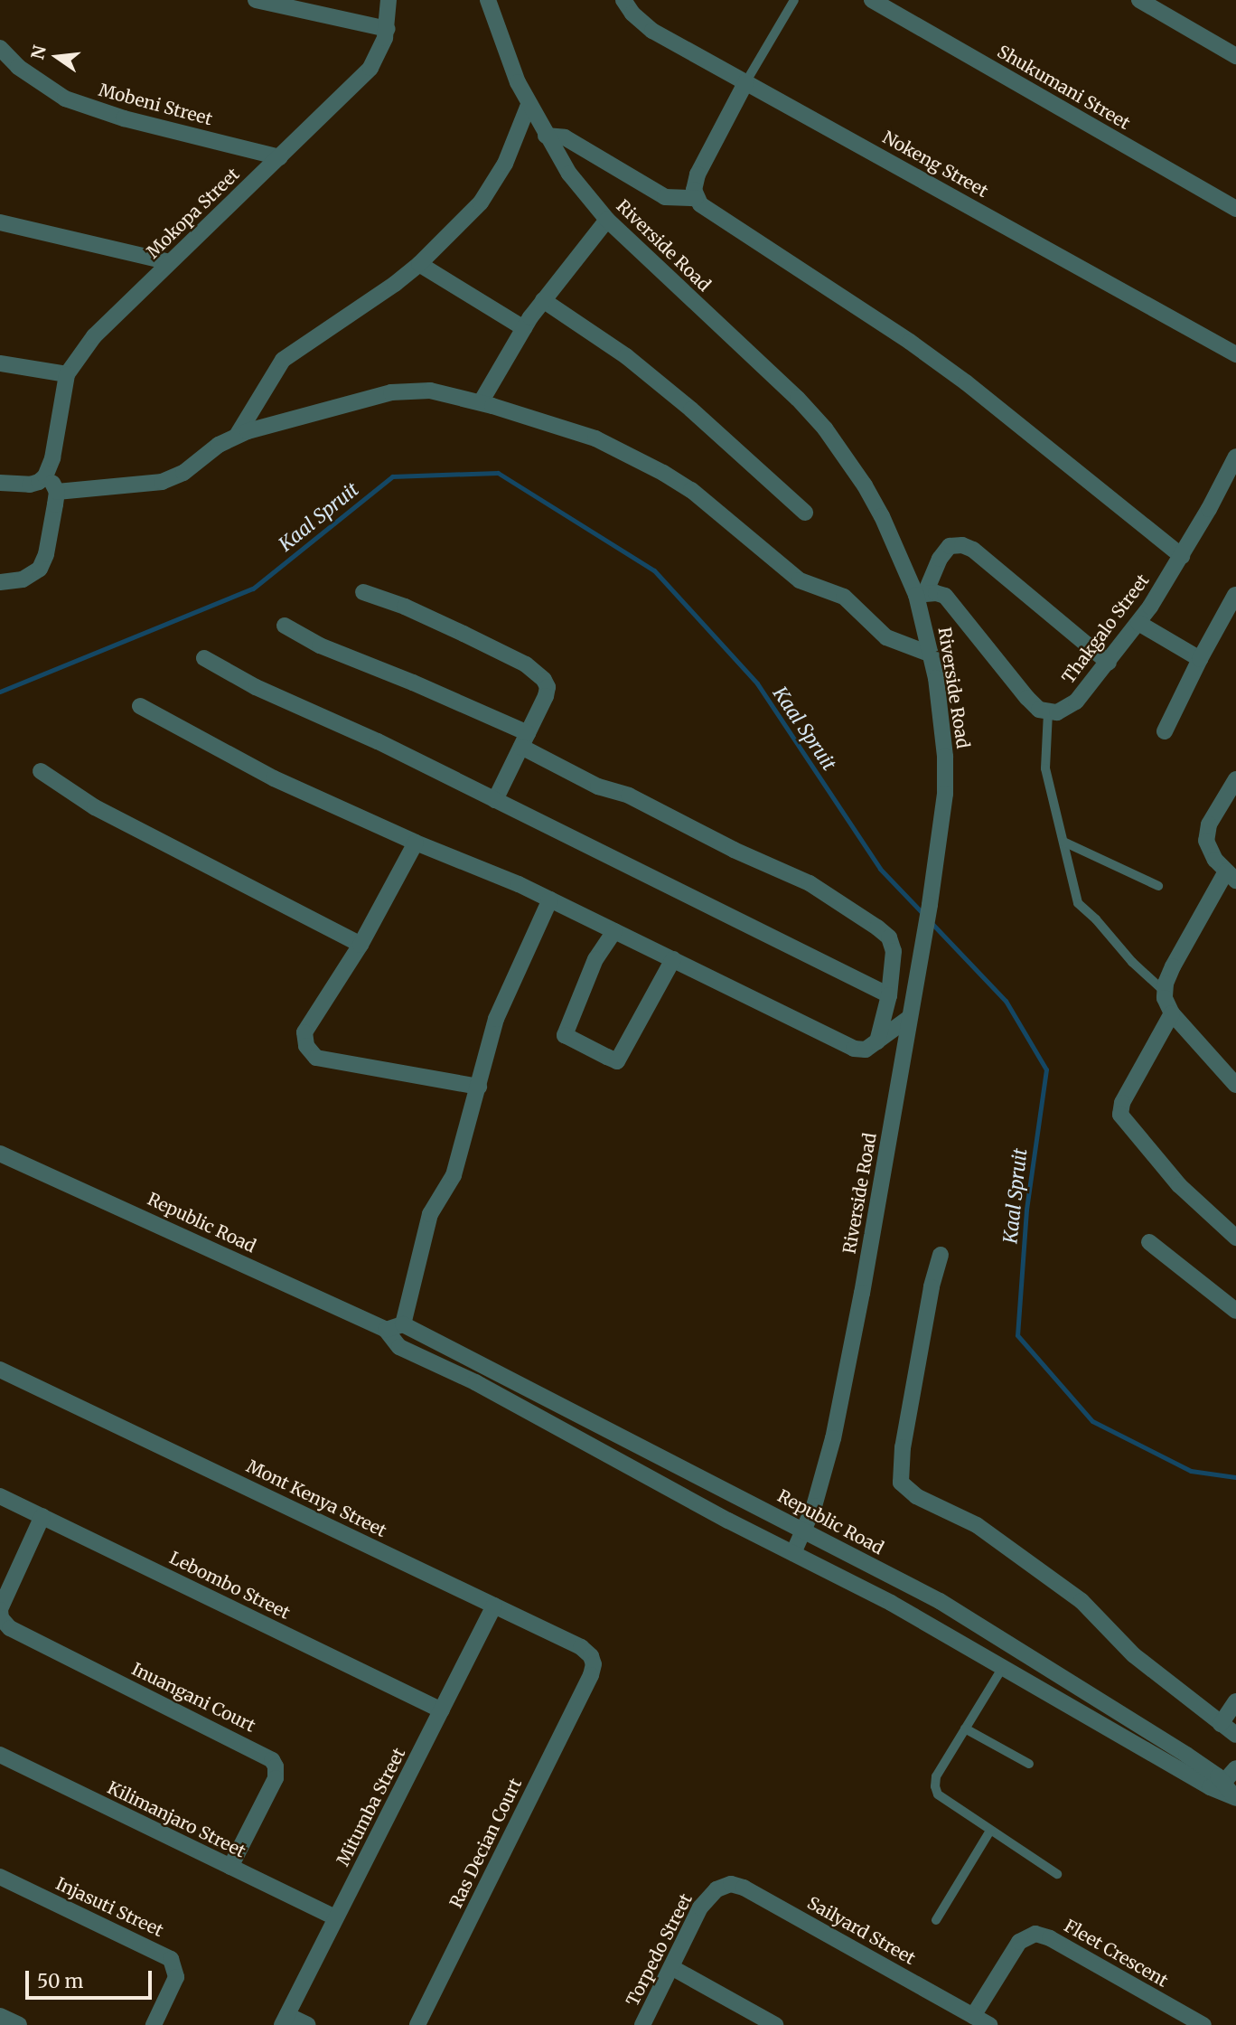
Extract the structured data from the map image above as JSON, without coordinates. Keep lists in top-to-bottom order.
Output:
{
  "streets": {
    "street": [
      "Shukumani Street",
      "Mobeni Street",
      "Nokeng Street",
      "Mokopa Street",
      "Riverside Road",
      "Thakgalo Street",
      "Republic Road",
      "Mont Kenya Street",
      "Lebombo Street",
      "Inuangani Court",
      "Mitumba Street",
      "Kilimanjaro Street",
      "Ras Decian Court",
      "Injasuti Street",
      "Sailyard Street",
      "Torpedo Street",
      "Fleet Crescent"
    ]
  },
  "crossings": [
    ["Mobeni Street", "Mokopa Street"],
    ["Riverside Road", "Republic Road"],
    ["Mont Kenya Street", "Mitumba Street"],
    ["Mont Kenya Street", "Ras Decian Court"],
    ["Lebombo Street", "Inuangani Court"],
    ["Lebombo Street", "Mitumba Street"],
    ["Inuangani Court", "Kilimanjaro Street"],
    ["Mitumba Street", "Kilimanjaro Street"],
    ["Sailyard Street", "Torpedo Street"],
    ["Sailyard Street", "Fleet Crescent"]
  ],
  "water": ["Kaal Spruit"],
  "scale_bar": "50 m",
  "north": "left"
}
